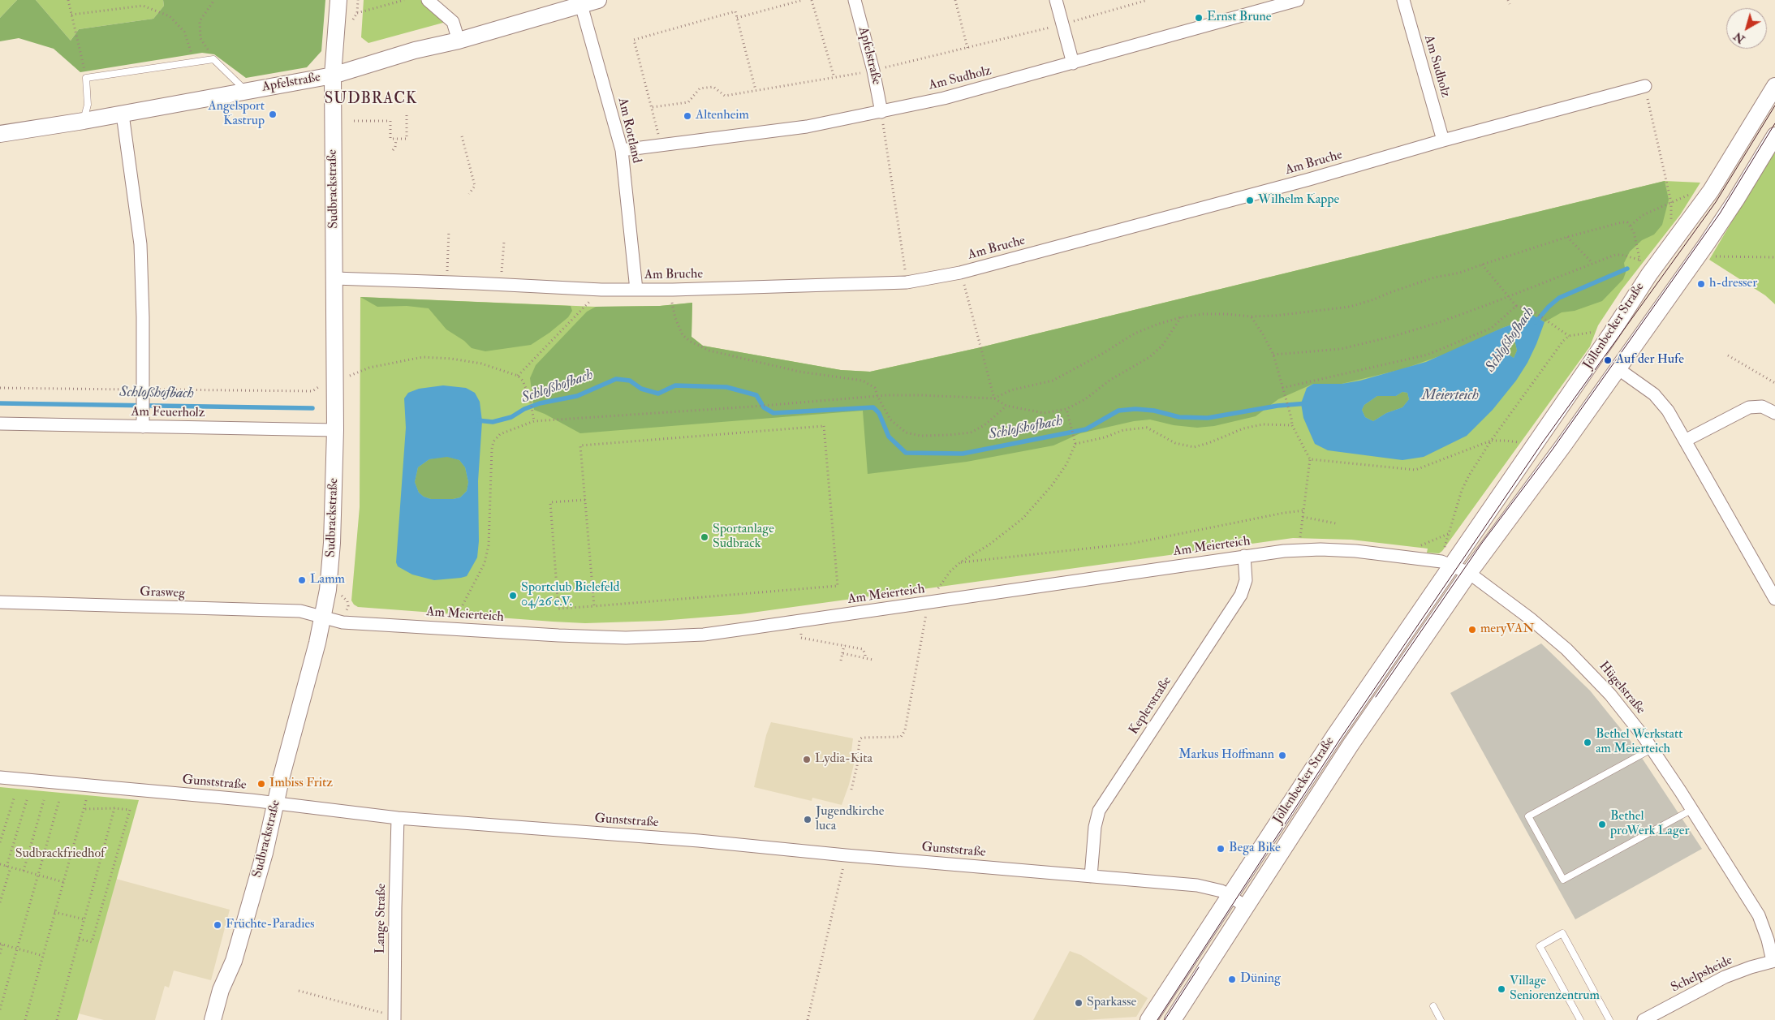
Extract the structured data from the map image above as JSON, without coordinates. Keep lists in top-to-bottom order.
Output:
{
  "streets": {
    "main road": ["Apfelstraße", "Sudbrackstraße", "Jöllenbecker Straße"],
    "street": [
      "Am Sudholz",
      "Am Rottland",
      "Am Bruche",
      "Am Feuerholz",
      "Am Meierteich",
      "Grasweg",
      "Hügelstraße",
      "Keplerstraße",
      "Gunststraße",
      "Lange Straße",
      "Schelpsheide"
    ]
  },
  "crossings": [
    ["Apfelstraße", "Am Sudholz"],
    ["Apfelstraße", "Am Rottland"],
    ["Apfelstraße", "Sudbrackstraße"],
    ["Am Sudholz", "Am Rottland"],
    ["Am Sudholz", "Am Bruche"],
    ["Am Rottland", "Am Bruche"],
    ["Am Bruche", "Sudbrackstraße"],
    ["Sudbrackstraße", "Am Feuerholz"],
    ["Sudbrackstraße", "Am Meierteich"],
    ["Sudbrackstraße", "Grasweg"],
    ["Sudbrackstraße", "Gunststraße"],
    ["Jöllenbecker Straße", "Am Meierteich"],
    ["Jöllenbecker Straße", "Hügelstraße"],
    ["Jöllenbecker Straße", "Gunststraße"],
    ["Am Meierteich", "Grasweg"],
    ["Am Meierteich", "Keplerstraße"],
    ["Hügelstraße", "Schelpsheide"],
    ["Keplerstraße", "Gunststraße"],
    ["Gunststraße", "Lange Straße"]
  ],
  "districts": ["SUDBRACK"],
  "water": ["Schloßhofbach", "Meierteich"],
  "parks": ["Sudbrackfriedhof"],
  "places": [
    "Ernst Brune",
    "Angelsport Kastrup",
    "Altenheim",
    "Wilhelm Kappe",
    "h-dresser",
    "Auf der Hufe",
    "Sportanlage Sudbrack",
    "Lamm",
    "Sportclub Bielefeld 04/26 e.V.",
    "meryVAN",
    "Bethel Werkstatt am Meierteich",
    "Markus Hoffmann",
    "Lydia-Kita",
    "Imbiss Fritz",
    "Jugendkirche luca",
    "Bethel proWerk Lager",
    "Bega Bike",
    "Früchte-Paradies",
    "Düning",
    "Village Seniorenzentrum",
    "Sparkasse"
  ],
  "north": "bottom left"
}
